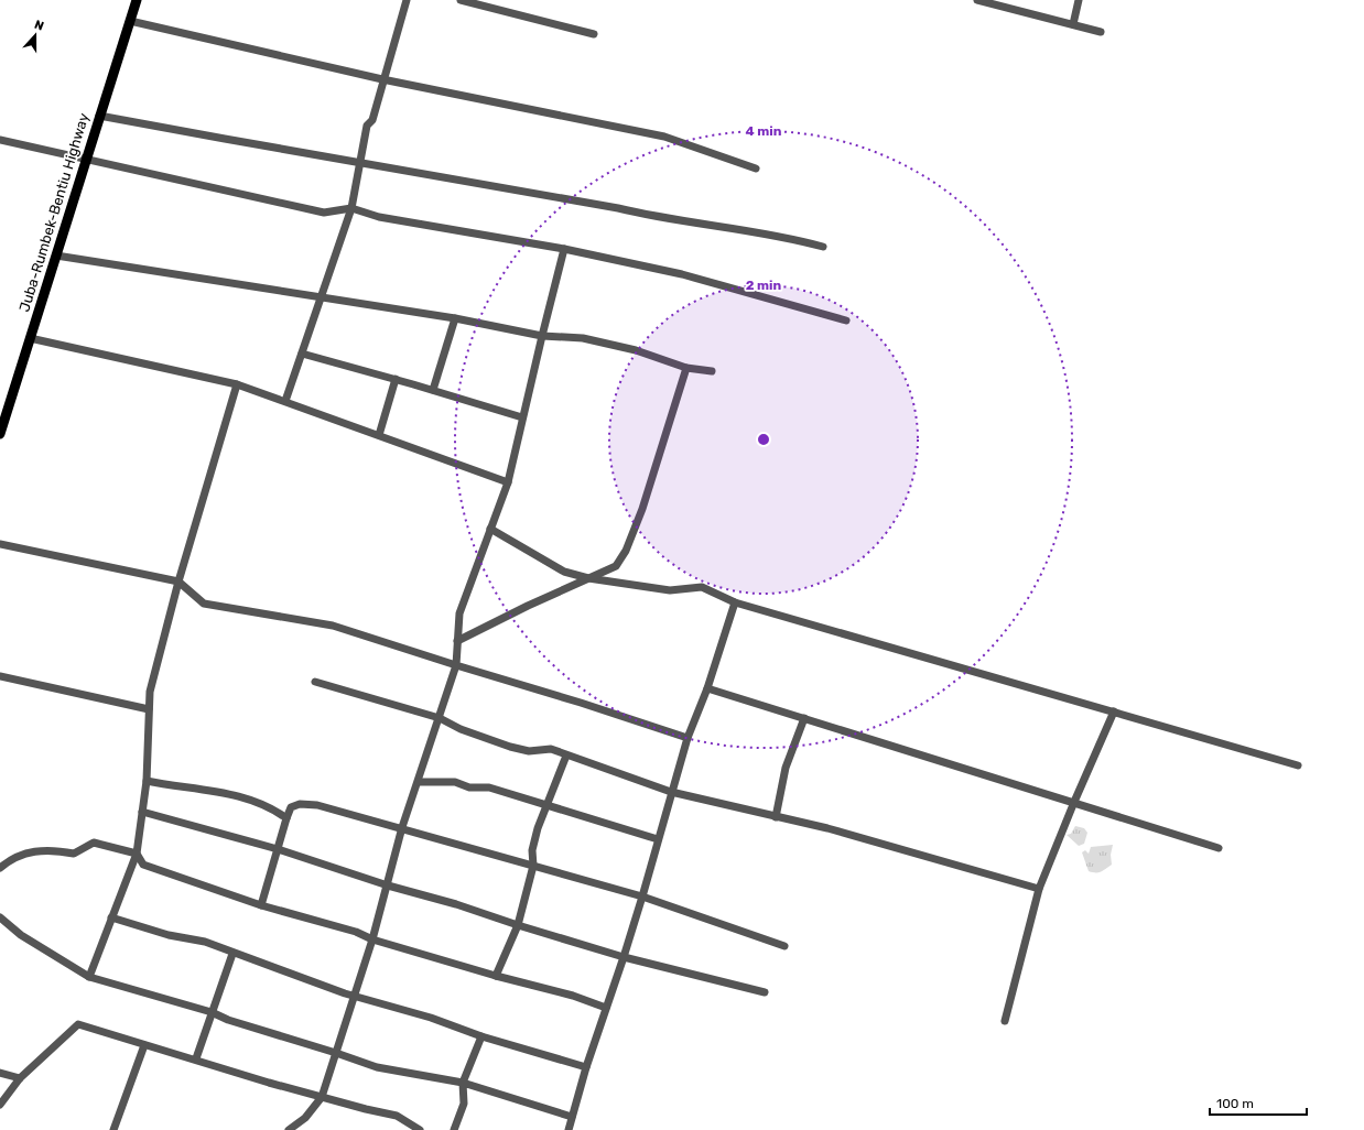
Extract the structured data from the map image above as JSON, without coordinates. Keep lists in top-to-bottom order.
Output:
{
  "streets": {
    "main road": ["Juba-Rumbek-Bentiu Highway"]
  },
  "scale_bar": "100 m",
  "north": "top",
  "rings": ["4 min", "2 min"]
}
